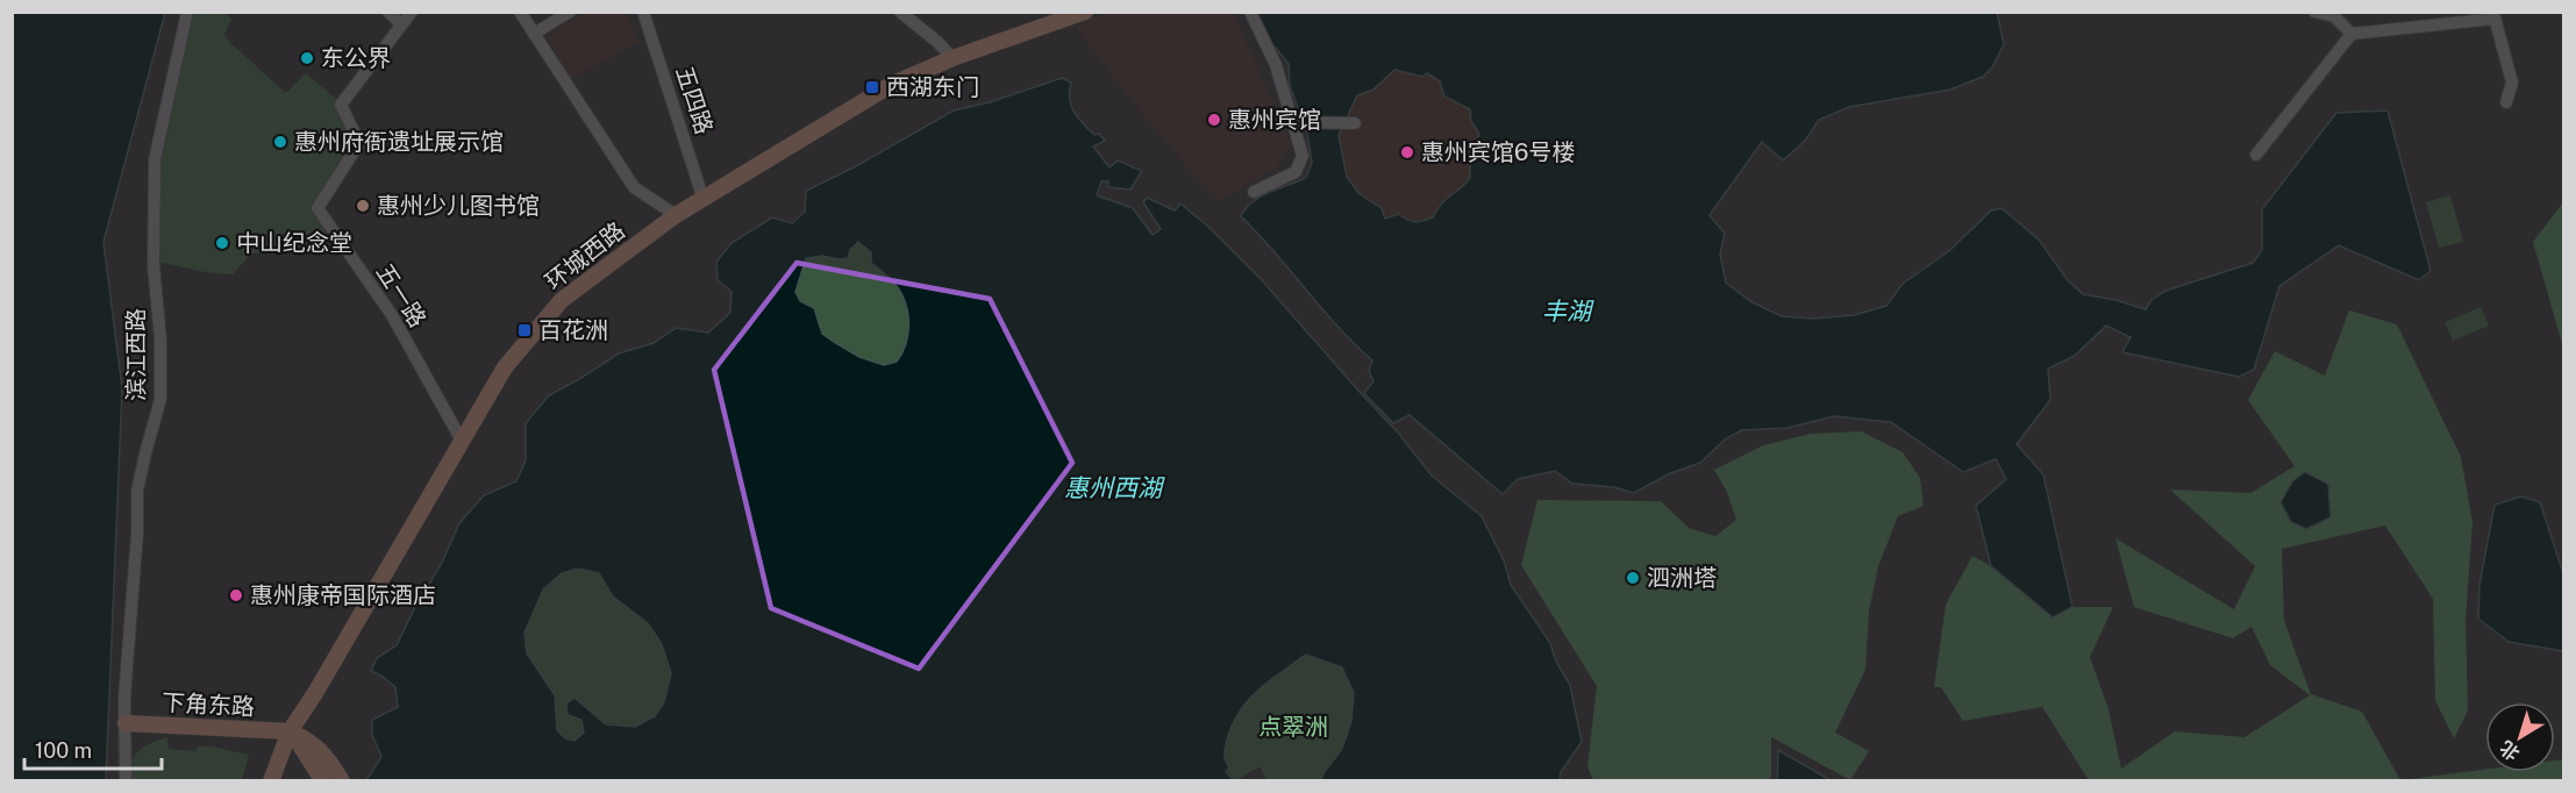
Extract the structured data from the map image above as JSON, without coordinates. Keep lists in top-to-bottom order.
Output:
{
  "streets": {
    "main road": ["环城西路", "下角东路"],
    "street": ["五四路", "五一路", "滨江西路"]
  },
  "crossings": [
    ["五四路", "环城西路"],
    ["环城西路", "五一路"],
    ["环城西路", "下角东路"],
    ["滨江西路", "下角东路"]
  ],
  "water": ["丰湖", "惠州西湖"],
  "parks": ["点翠洲"],
  "places": {
    "other": [
      "东公界",
      "惠州宾馆",
      "惠州府衙遗址展示馆",
      "惠州宾馆6号楼",
      "惠州少儿图书馆",
      "中山纪念堂",
      "泗洲塔",
      "惠州康帝国际酒店"
    ],
    "transit": ["西湖东门", "百花洲"]
  },
  "scale_bar": "100 m",
  "north": "bottom left"
}
